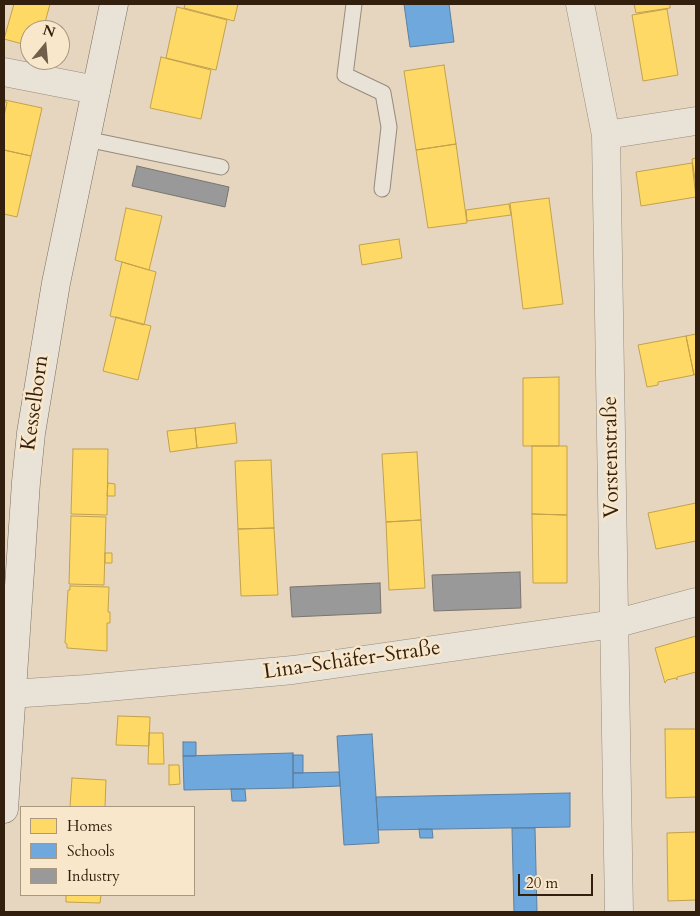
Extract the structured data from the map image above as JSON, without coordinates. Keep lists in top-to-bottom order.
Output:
{
  "streets": {
    "street": ["Kesselborn", "Vorstenstraße", "Lina-Schäfer-Straße"]
  },
  "crossings": [
    ["Kesselborn", "Lina-Schäfer-Straße"],
    ["Vorstenstraße", "Lina-Schäfer-Straße"]
  ],
  "legend": ["Homes", "Schools", "Industry"],
  "scale_bar": "20 m",
  "north": "top"
}
